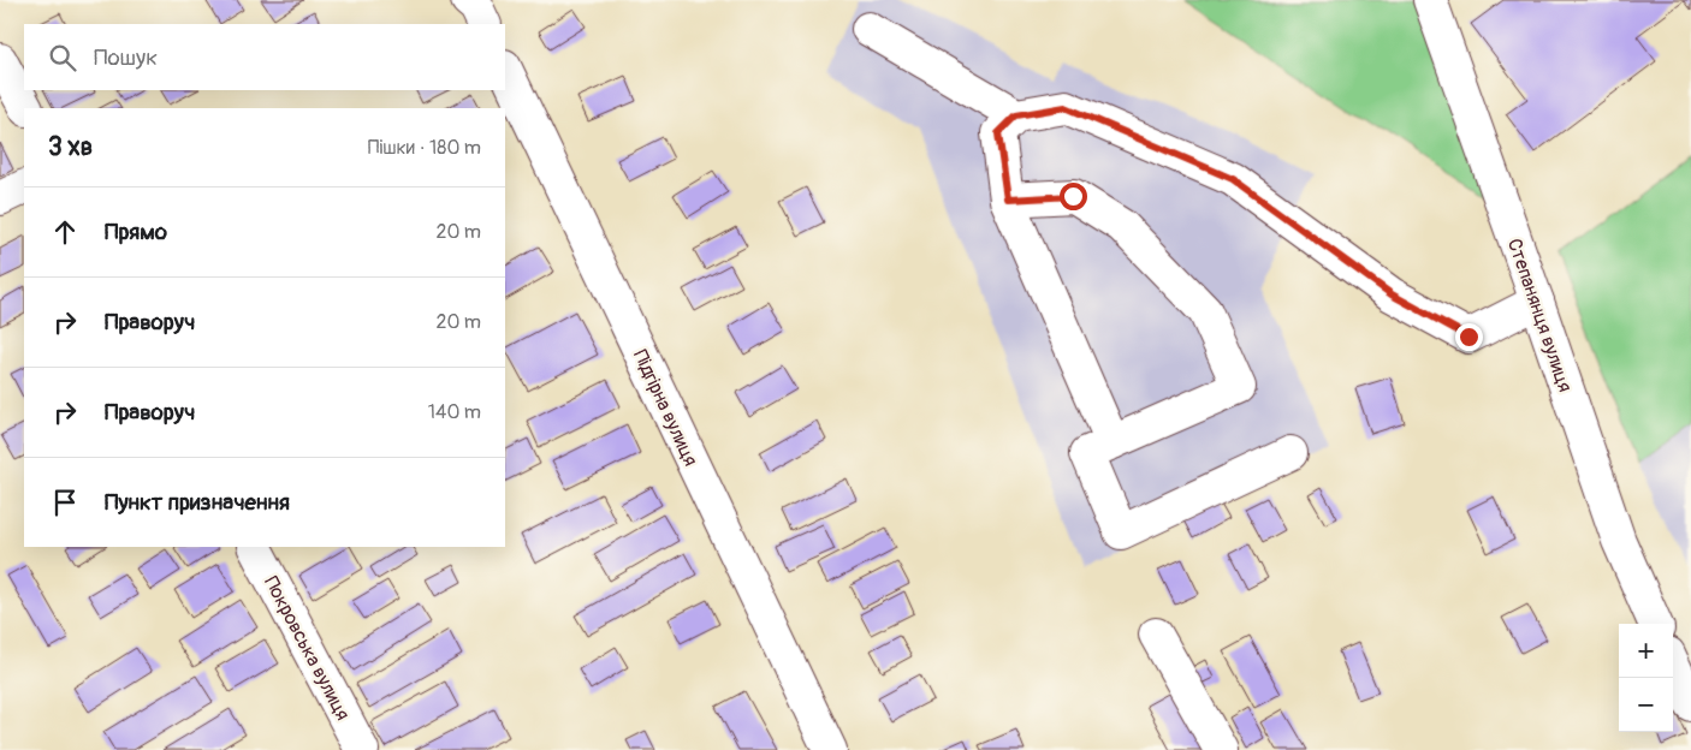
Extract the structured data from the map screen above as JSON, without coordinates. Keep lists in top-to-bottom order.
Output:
{
  "streets": {
    "street": ["Степанянця вулиця", "Підгірна вулиця", "Покровська вулиця"]
  },
  "page": {
    "search": "Пошук",
    "heading": ["3 хв", "Пішки · 180 m"],
    "list": [
      ["Прямо", "20 m"],
      ["Праворуч", "20 m"],
      ["Праворуч", "140 m"],
      "Пункт призначення"
    ],
    "map_buttons": ["+", "−"]
  }
}
